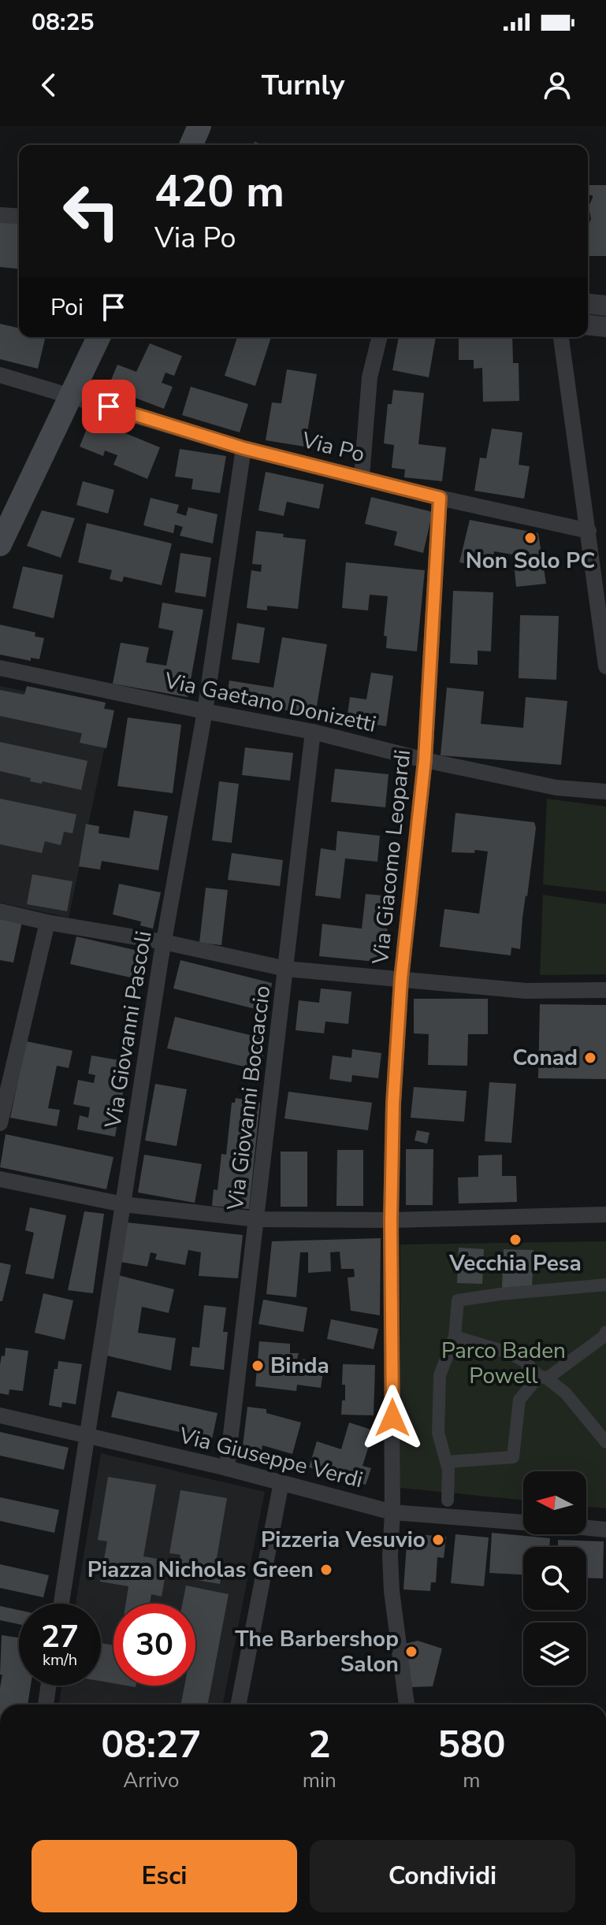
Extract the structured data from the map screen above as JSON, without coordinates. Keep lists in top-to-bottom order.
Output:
{
  "streets": {
    "street": [
      "Via Po",
      "Via Gaetano Donizetti",
      "Via Giacomo Leopardi",
      "Via Giovanni Pascoli",
      "Via Giovanni Boccaccio",
      "Via Giuseppe Verdi"
    ]
  },
  "crossings": [
    ["Via Po", "Via Giacomo Leopardi"],
    ["Via Po", "Via Giovanni Pascoli"],
    ["Via Gaetano Donizetti", "Via Giacomo Leopardi"],
    ["Via Gaetano Donizetti", "Via Giovanni Pascoli"],
    ["Via Gaetano Donizetti", "Via Giovanni Boccaccio"],
    ["Via Giacomo Leopardi", "Via Giuseppe Verdi"],
    ["Via Giovanni Pascoli", "Via Giuseppe Verdi"],
    ["Via Giovanni Boccaccio", "Via Giuseppe Verdi"]
  ],
  "parks": ["Parco Baden Powell"],
  "places": [
    "Non Solo PC",
    "Conad",
    "Vecchia Pesa",
    "Binda",
    "Pizzeria Vesuvio",
    "Piazza Nicholas Green",
    "The Barbershop Salon"
  ],
  "north": "left",
  "page": {
    "status": "08:25",
    "header": "Turnly",
    "turn": ["420 m", "Via Po"],
    "then": "Poi",
    "speed": "27 km/h",
    "limit": "30",
    "eta": [
      "08:27",
      "Arrivo",
      "2",
      "min",
      "580",
      "m"
    ],
    "buttons": ["Esci", "Condividi"]
  }
}
